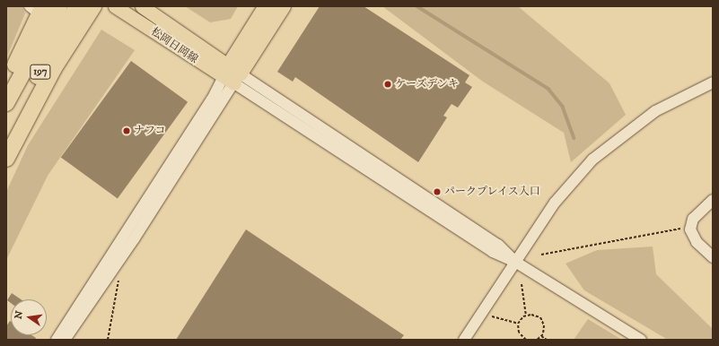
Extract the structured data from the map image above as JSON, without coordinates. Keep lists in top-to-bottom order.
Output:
{
  "streets": {
    "highway": ["197"],
    "main road": ["松岡日岡線"]
  },
  "places": ["ケーズデンキ", "ナフコ", "パークプレイス入口"],
  "north": "left"
}
